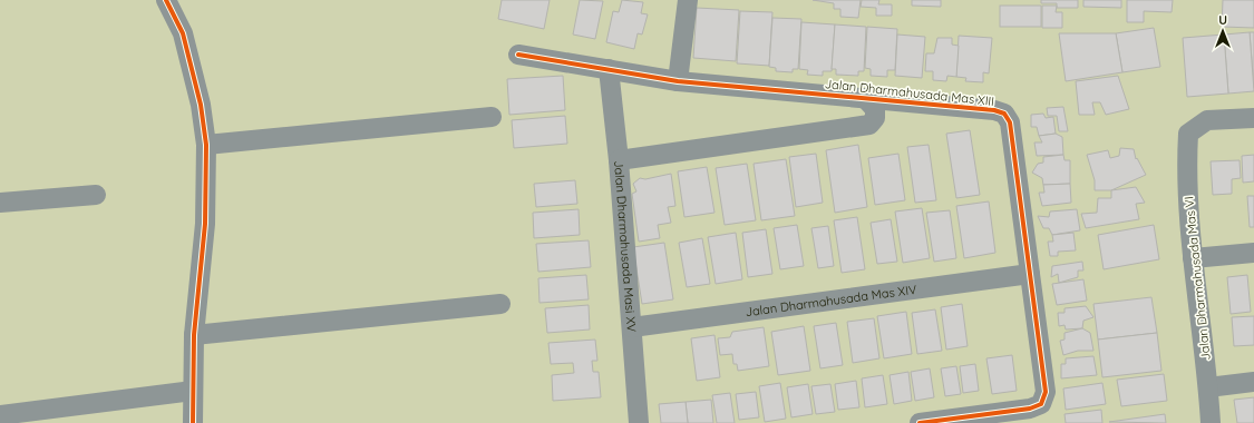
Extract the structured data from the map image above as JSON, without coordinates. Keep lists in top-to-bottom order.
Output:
{
  "streets": {
    "street": [
      "Jalan Dharmahusada Mas XIII",
      "Jalan Dharmahusada Masi XV",
      "Jalan Dharmahusada Mas VI",
      "Jalan Dharmahusada Mas XIV"
    ]
  },
  "crossings": [
    ["Jalan Dharmahusada Mas XIII", "Jalan Dharmahusada Masi XV"],
    ["Jalan Dharmahusada Mas XIII", "Jalan Dharmahusada Mas XIV"],
    ["Jalan Dharmahusada Masi XV", "Jalan Dharmahusada Mas XIV"]
  ],
  "north": "top"
}
